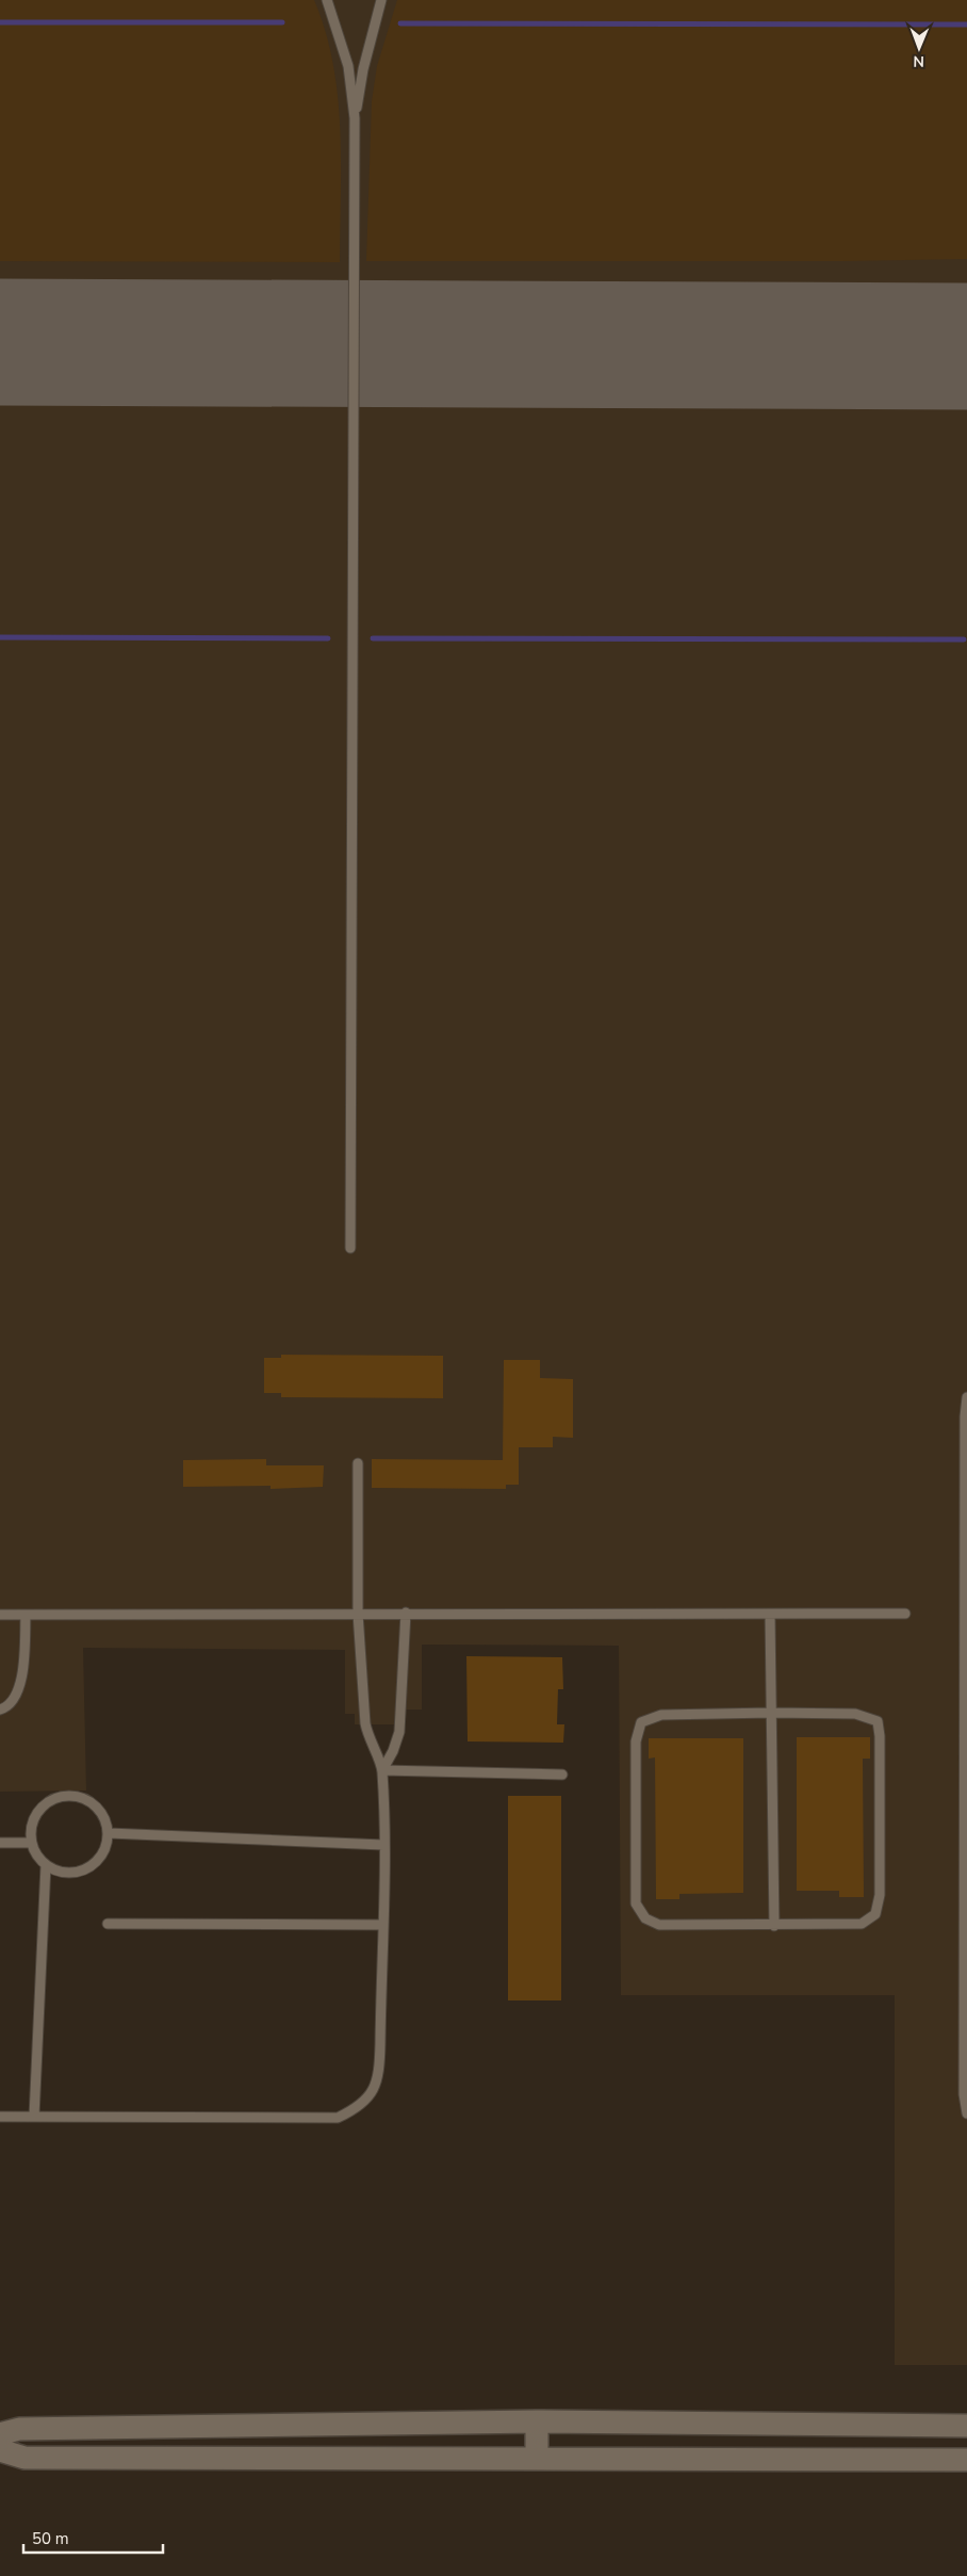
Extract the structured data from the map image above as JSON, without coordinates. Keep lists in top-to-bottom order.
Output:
{
  "scale_bar": "50 m",
  "north": "bottom"
}
